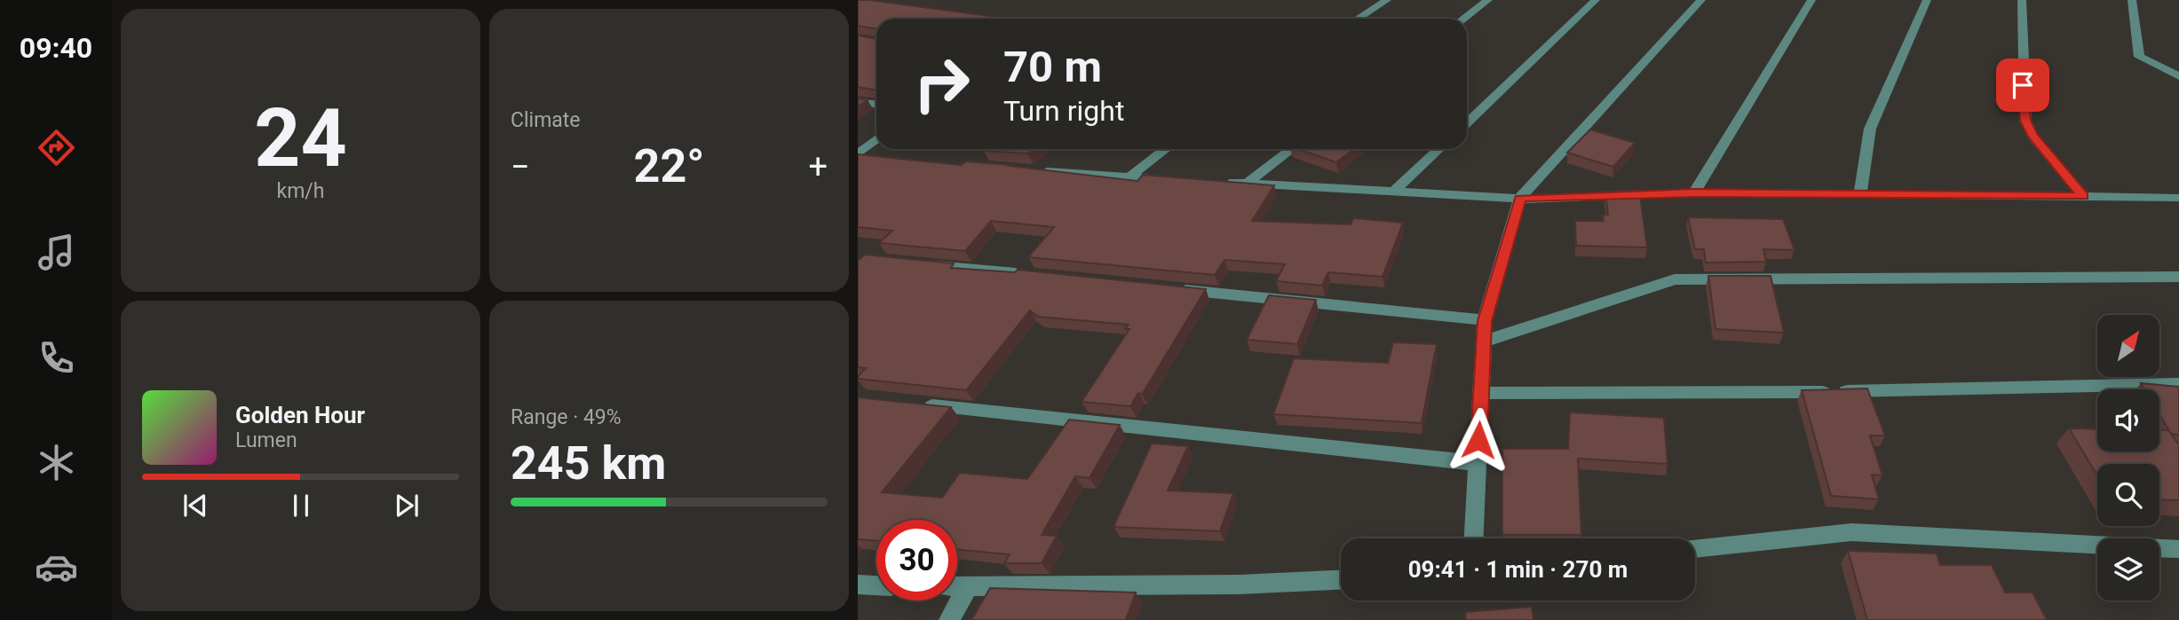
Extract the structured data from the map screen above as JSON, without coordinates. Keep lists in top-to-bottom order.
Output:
{
  "north": "top right",
  "page": {
    "tabs": "09:40",
    "tile": [
      ["24", "km/h"],
      "Climate",
      ["Range · 49%", "245 km"]
    ],
    "turn": ["70 m", "Turn right"],
    "heat": ["−", "22°", "+"],
    "song": ["Golden Hour", "Lumen"],
    "limit": "30",
    "trip": "09:41 · 1 min · 270 m"
  }
}
